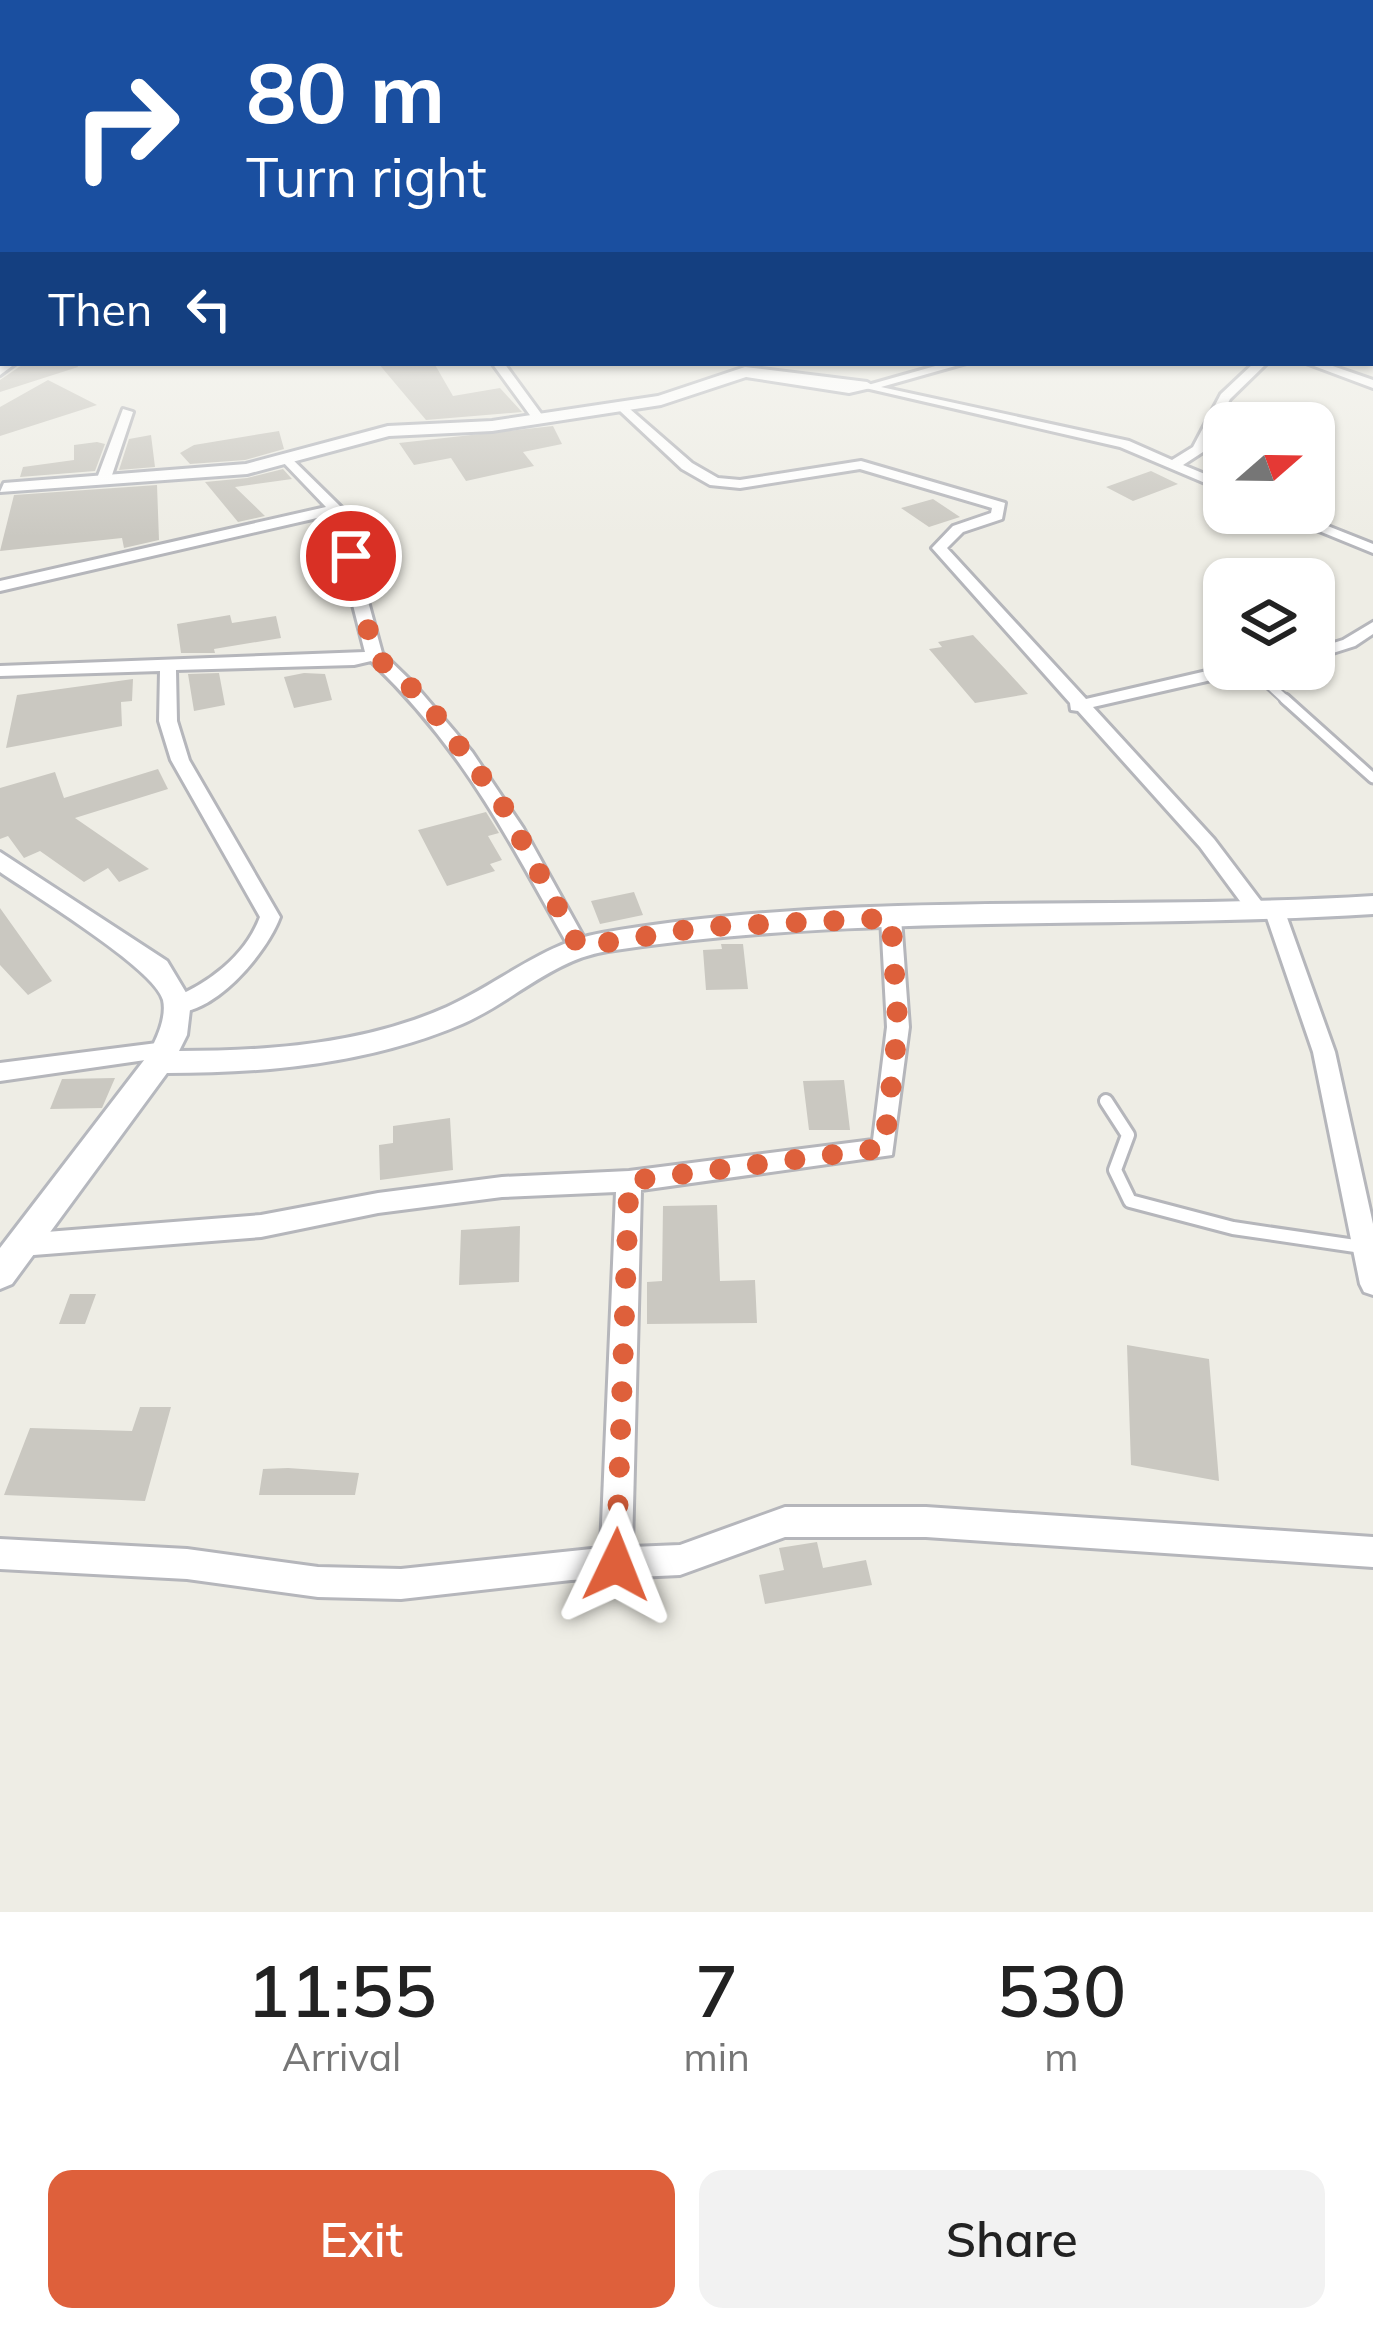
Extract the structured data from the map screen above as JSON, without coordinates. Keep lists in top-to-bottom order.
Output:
{
  "north": "right",
  "page": {
    "turn": ["80 m", "Turn right"],
    "then": "Then",
    "eta": [
      "11:55",
      "Arrival",
      "7",
      "min",
      "530",
      "m"
    ],
    "buttons": ["Exit", "Share"]
  }
}
